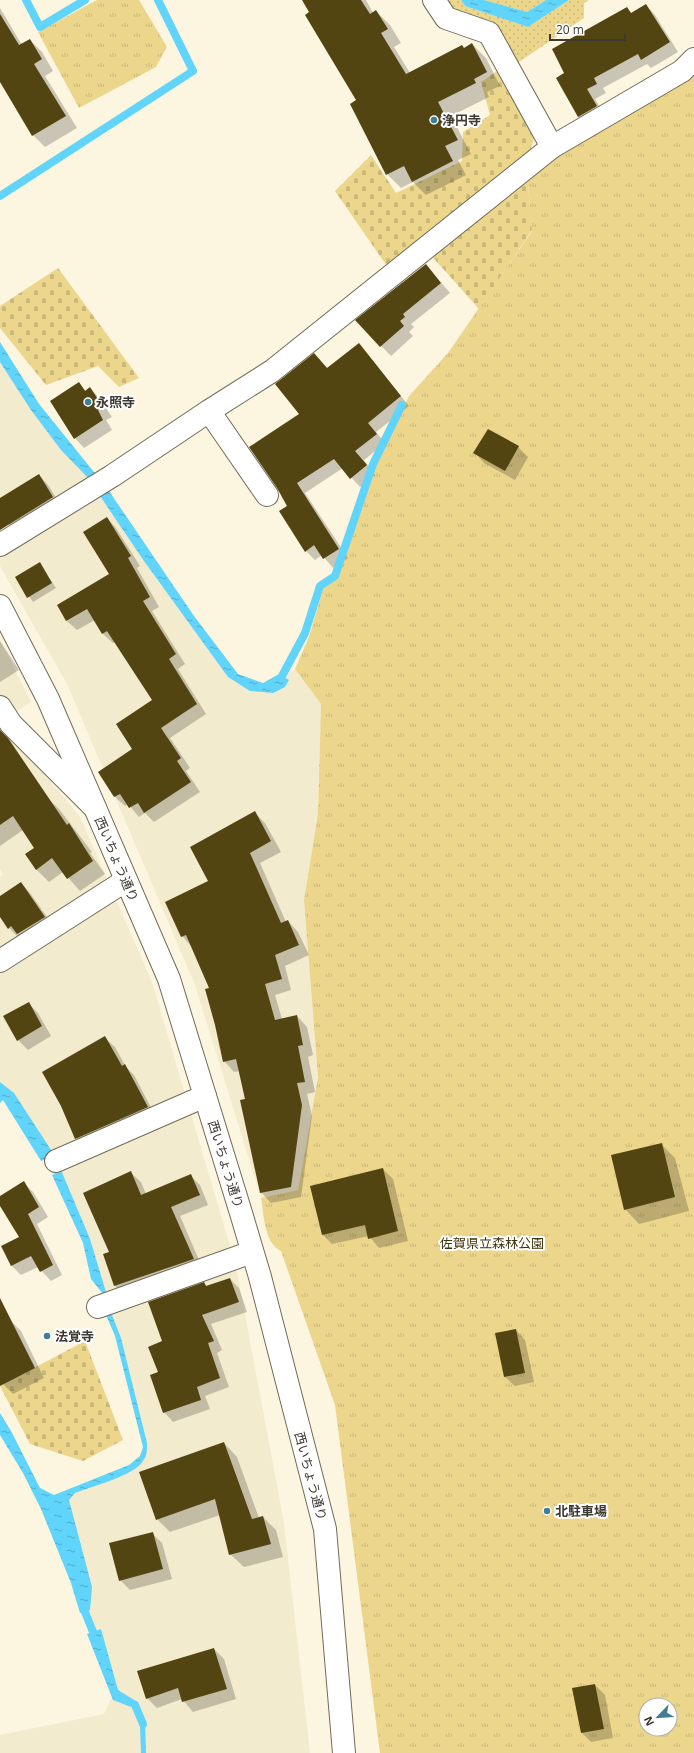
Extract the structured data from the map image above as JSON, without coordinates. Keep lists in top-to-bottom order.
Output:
{
  "streets": {
    "main road": ["西いちょう通り"]
  },
  "parks": ["佐賀県立森林公園"],
  "places": [
    "浄円寺",
    "永照寺",
    "法覚寺",
    "北駐車場"
  ],
  "scale_bar": "20 m",
  "north": "bottom left"
}
